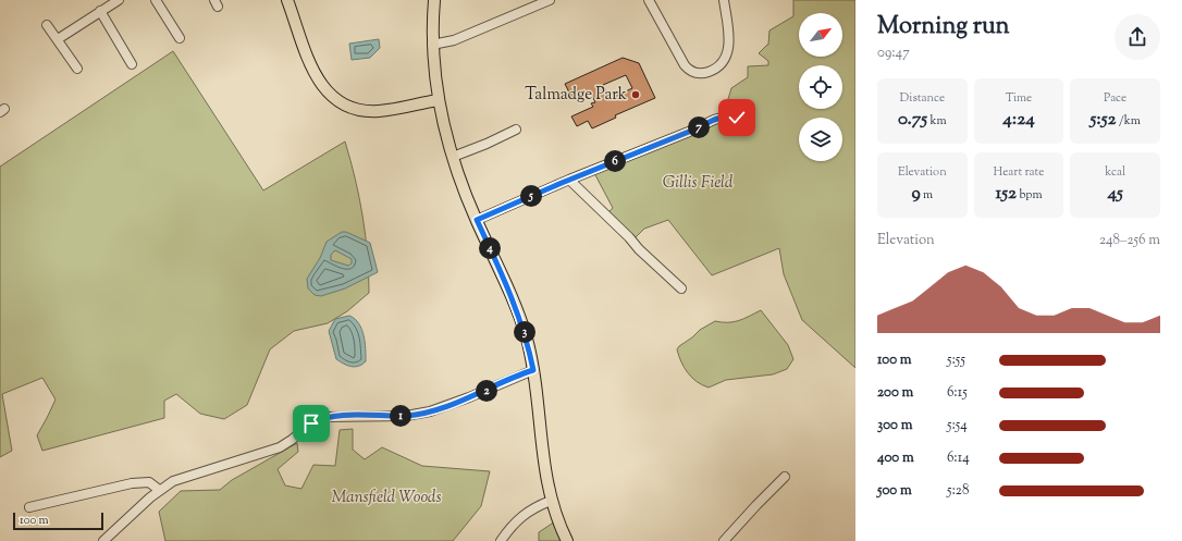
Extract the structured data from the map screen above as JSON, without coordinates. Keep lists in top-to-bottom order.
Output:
{
  "parks": ["Gillis Field", "Mansfield Woods"],
  "places": ["Talmadge Park"],
  "scale_bar": "100 m",
  "north": "top right",
  "page": {
    "heading": ["Morning run", "09:47"],
    "stats": [
      ["Distance", "0.75 km"],
      ["Time", "4:24"],
      ["Pace", "5:52 /km"],
      ["Elevation", "9 m"],
      ["Heart rate", "152 bpm"],
      ["kcal", "45"]
    ],
    "pins": [
      "7",
      "6",
      "5",
      "4",
      "3",
      "2",
      "1"
    ],
    "chart": ["Elevation", "248–256 m"],
    "list": [
      {
        "name": "100 m",
        "note": "5:55"
      },
      {
        "name": "200 m",
        "note": "6:15"
      },
      {
        "name": "300 m",
        "note": "5:54"
      },
      {
        "name": "400 m",
        "note": "6:14"
      },
      {
        "name": "500 m",
        "note": "5:28"
      }
    ],
    "scale": "100 m"
  }
}
